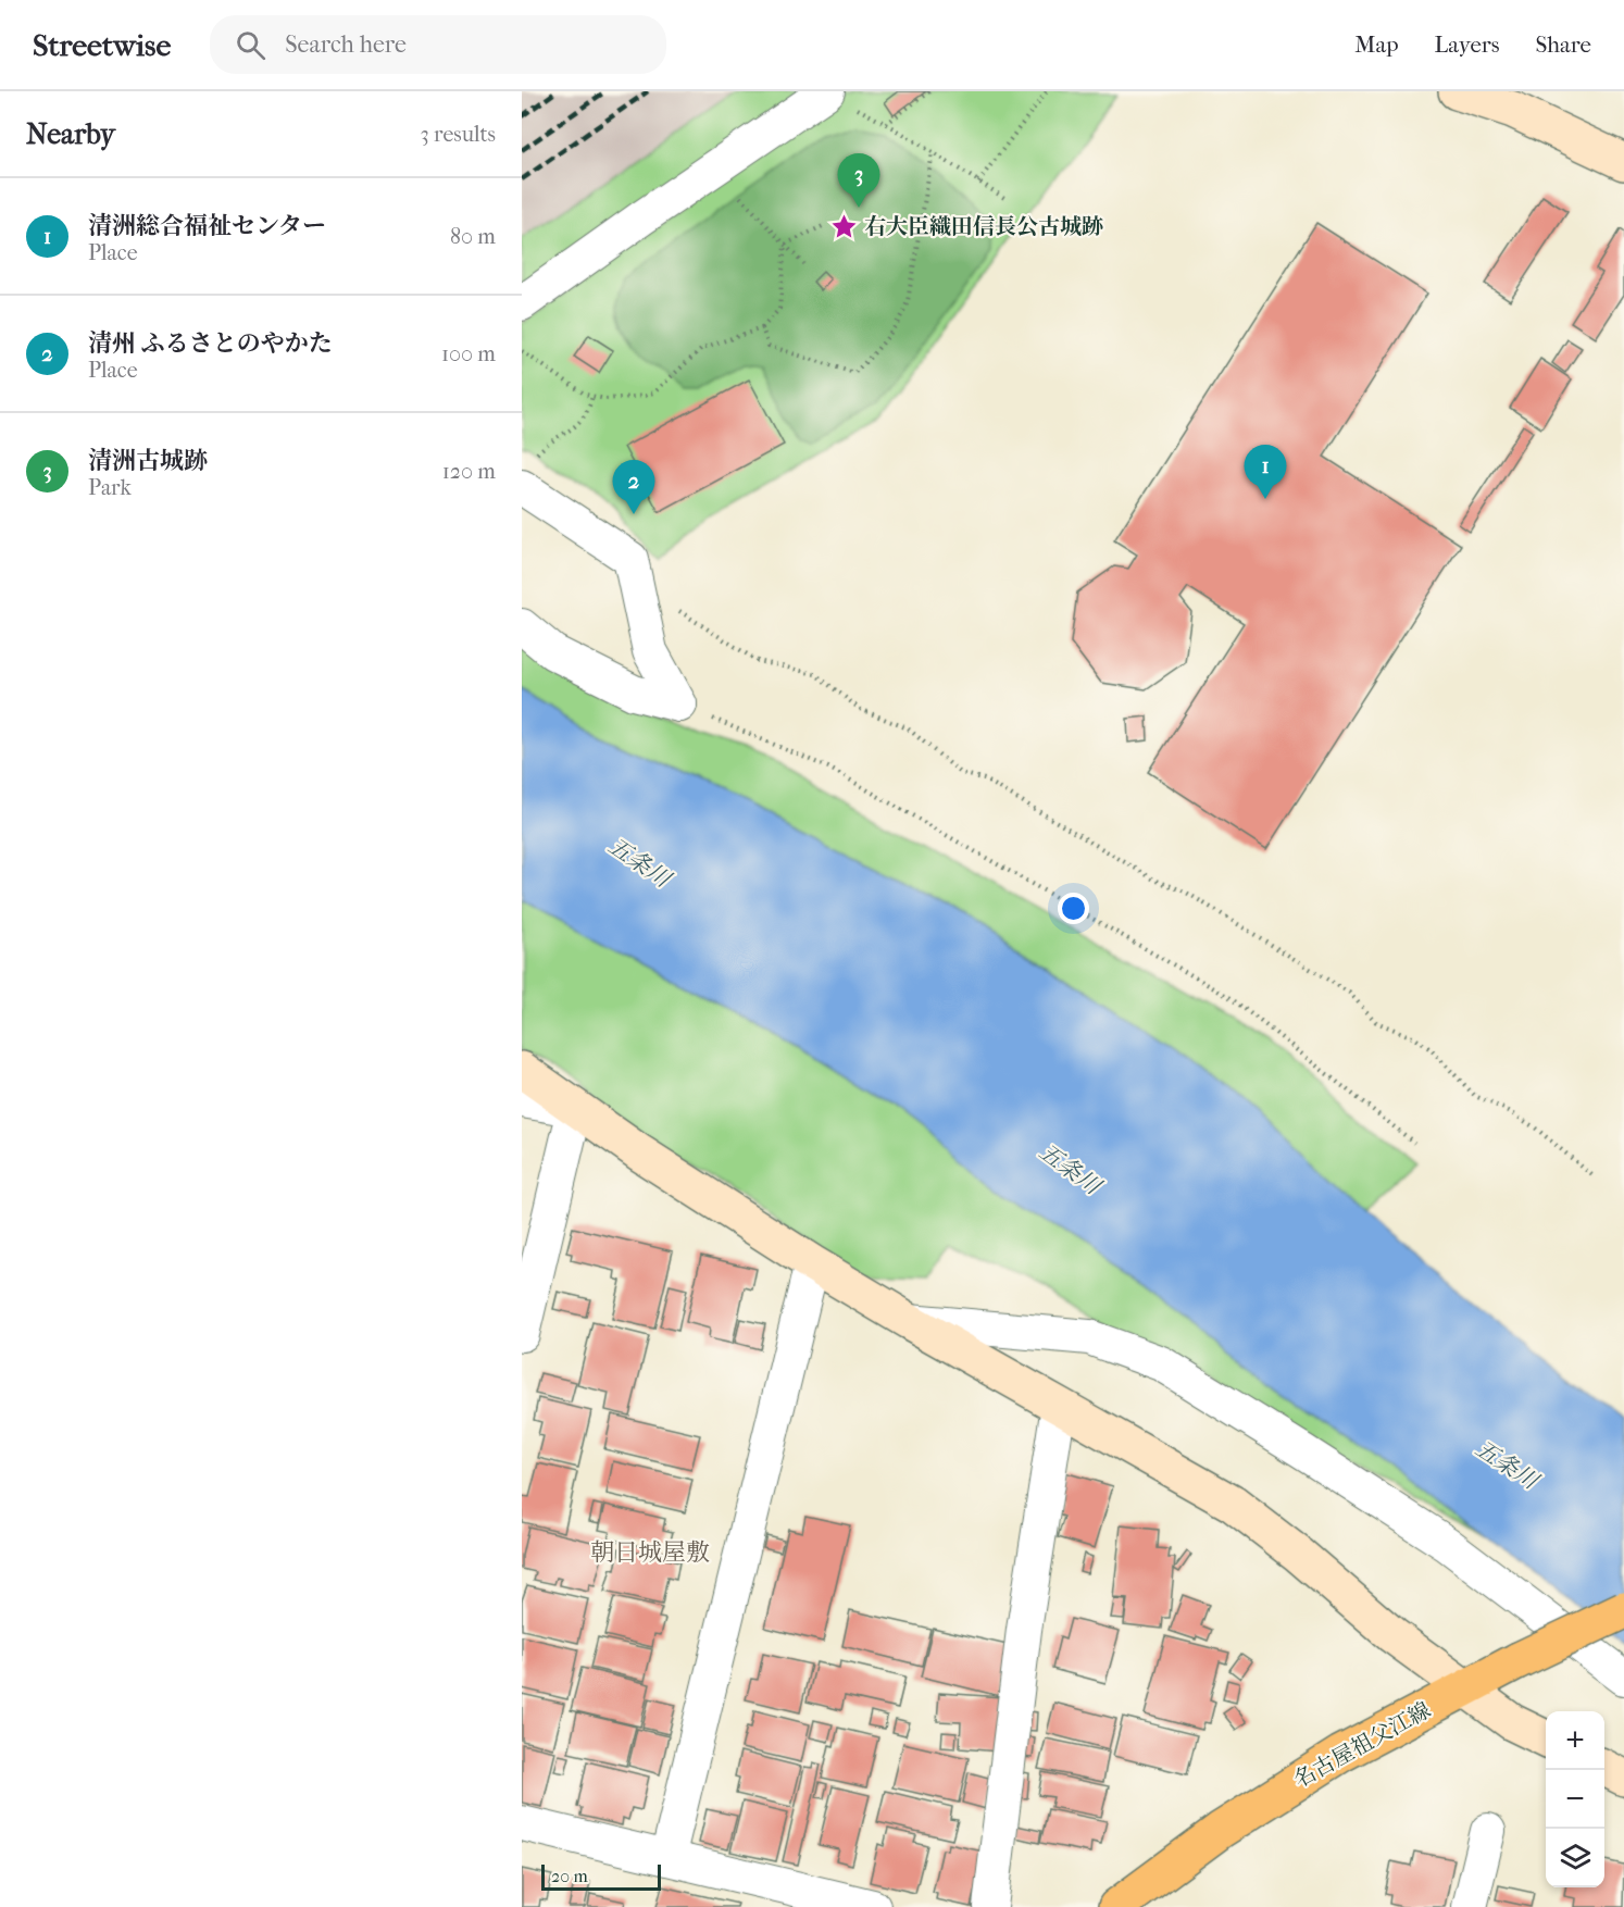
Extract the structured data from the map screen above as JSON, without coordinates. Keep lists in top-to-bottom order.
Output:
{
  "streets": {
    "main road": ["名古屋祖父江線"]
  },
  "districts": ["朝日城屋敷"],
  "water": ["五条川"],
  "places": {
    "place": ["右大臣織田信長公古城跡"]
  },
  "scale_bar": "20 m",
  "page": {
    "header": "Streetwise",
    "search": "Search here",
    "nav": ["Map", "Layers", "Share"],
    "heading": ["Nearby", "3 results"],
    "pins": ["3", "1", "2"],
    "list": [
      {
        "mark": "1",
        "name": "清洲総合福祉センター",
        "note": "Place",
        "value": "80 m"
      },
      {
        "mark": "2",
        "name": "清州 ふるさとのやかた",
        "note": "Place",
        "value": "100 m"
      },
      {
        "mark": "3",
        "name": "清洲古城跡",
        "note": "Park",
        "value": "120 m"
      }
    ],
    "map_buttons": ["+", "−"],
    "scale": "20 m"
  }
}
